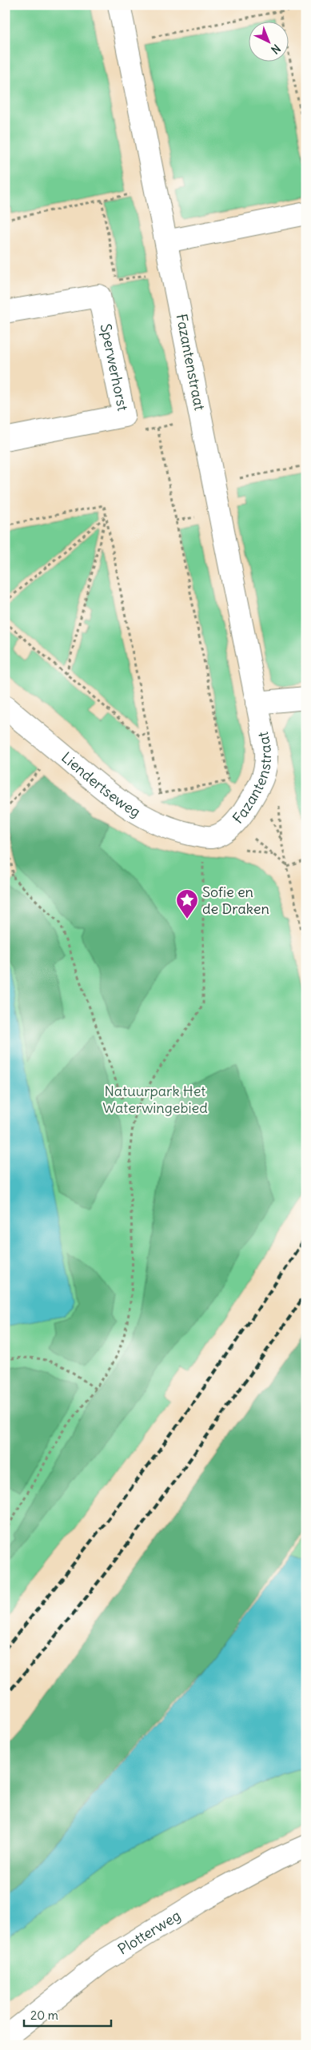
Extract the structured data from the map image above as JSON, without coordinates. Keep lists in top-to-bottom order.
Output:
{
  "streets": {
    "street": [
      "Fazantenstraat",
      "Sperwerhorst",
      "Liendertseweg",
      "Plotterweg"
    ]
  },
  "crossings": [
    ["Fazantenstraat", "Liendertseweg"]
  ],
  "parks": ["Natuurpark Het Waterwingebied"],
  "places": {
    "place": ["Sofie en de Draken"]
  },
  "scale_bar": "20 m",
  "north": "bottom right"
}
